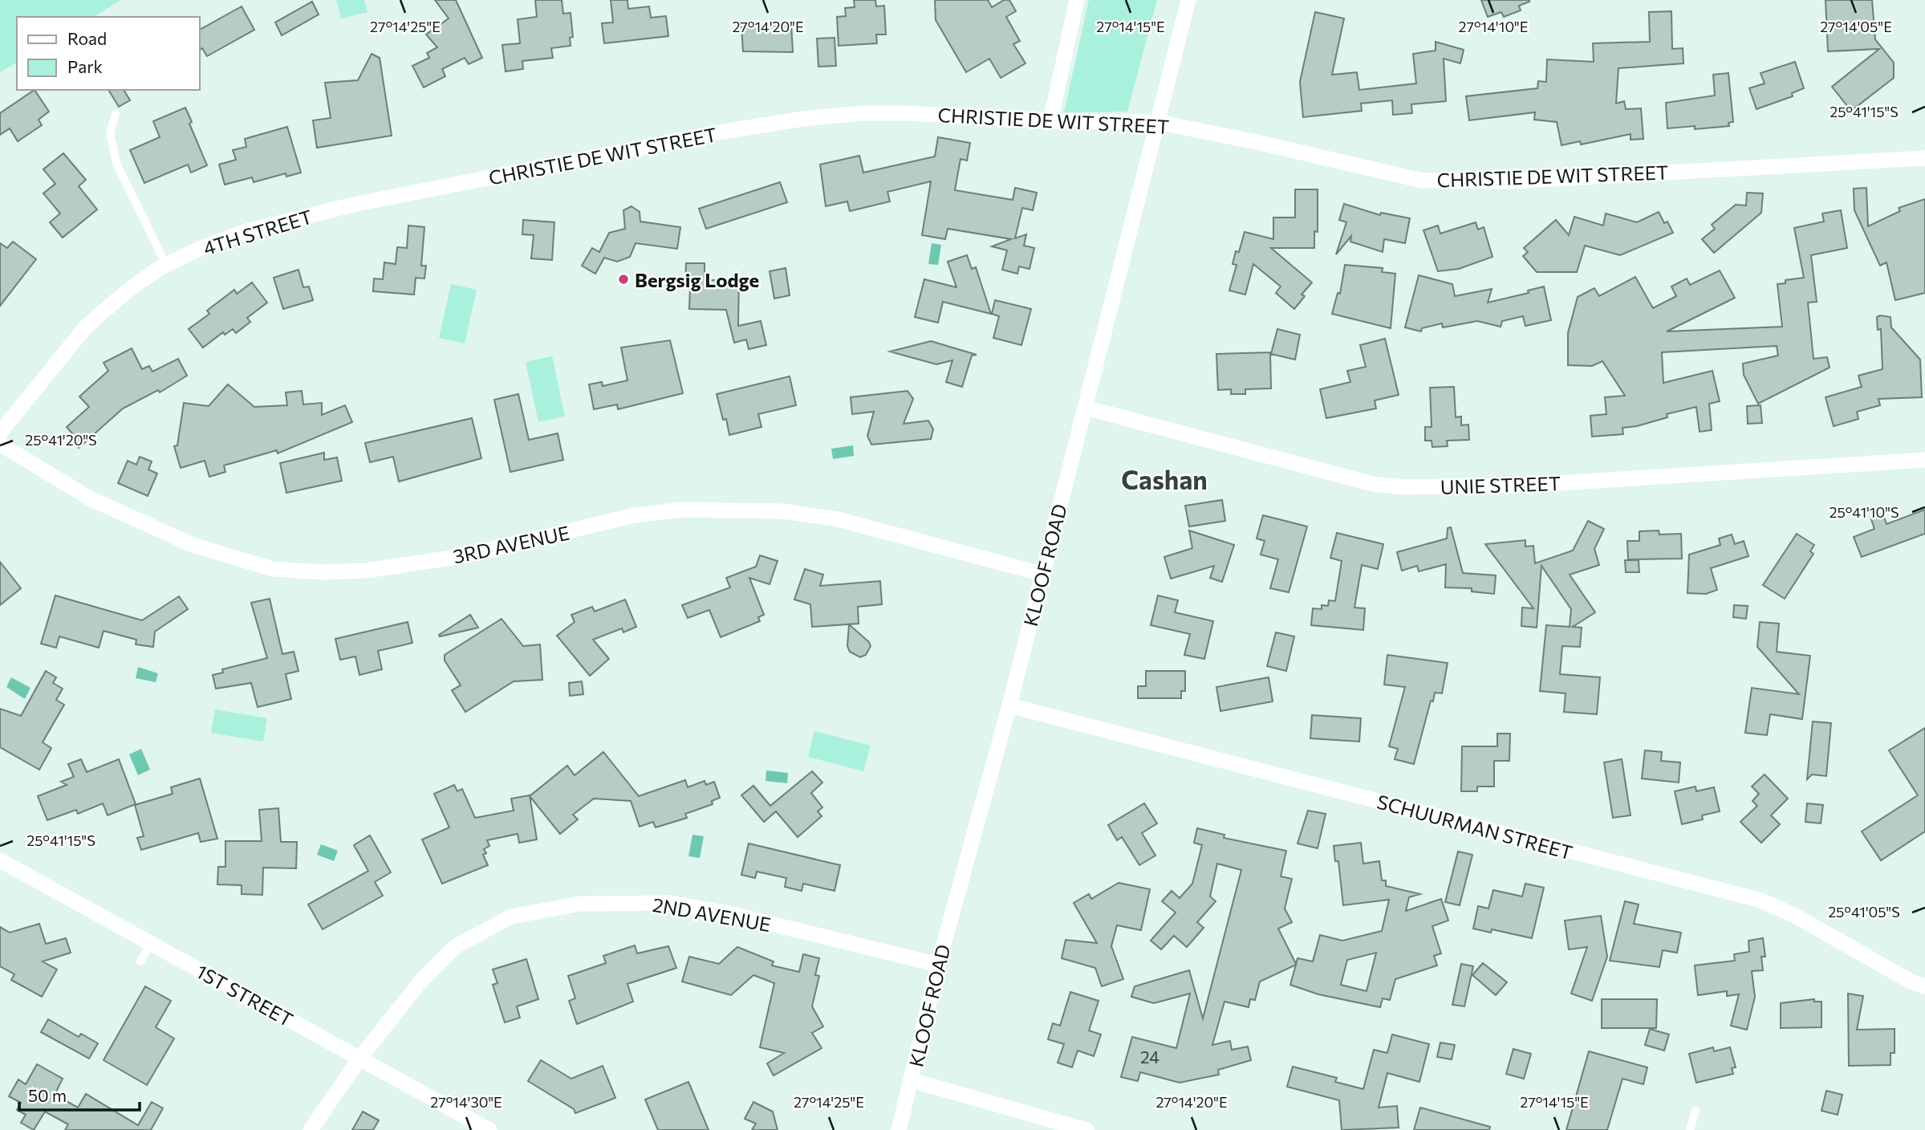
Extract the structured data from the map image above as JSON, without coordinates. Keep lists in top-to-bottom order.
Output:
{
  "streets": {
    "street": [
      "CHRISTIE DE WIT STREET",
      "4TH STREET",
      "UNIE STREET",
      "3RD AVENUE",
      "KLOOF ROAD",
      "SCHUURMAN STREET",
      "2ND AVENUE",
      "1ST STREET"
    ]
  },
  "crossings": [
    ["CHRISTIE DE WIT STREET", "4TH STREET"],
    ["CHRISTIE DE WIT STREET", "KLOOF ROAD"],
    ["UNIE STREET", "KLOOF ROAD"],
    ["3RD AVENUE", "KLOOF ROAD"],
    ["KLOOF ROAD", "SCHUURMAN STREET"],
    ["KLOOF ROAD", "2ND AVENUE"],
    ["2ND AVENUE", "1ST STREET"]
  ],
  "districts": ["Cashan"],
  "places": ["Bergsig Lodge"],
  "house_numbers": ["24"],
  "legend": ["Road", "Park"],
  "scale_bar": "50 m",
  "coordinates": [
    "27°14'05\"E",
    "27°14'25\"E",
    "27°14'20\"E",
    "27°14'15\"E",
    "27°14'10\"E",
    "25°41'15\"S",
    "25°41'20\"S",
    "25°41'10\"S",
    "25°41'05\"S",
    "27°14'30\"E"
  ]
}
